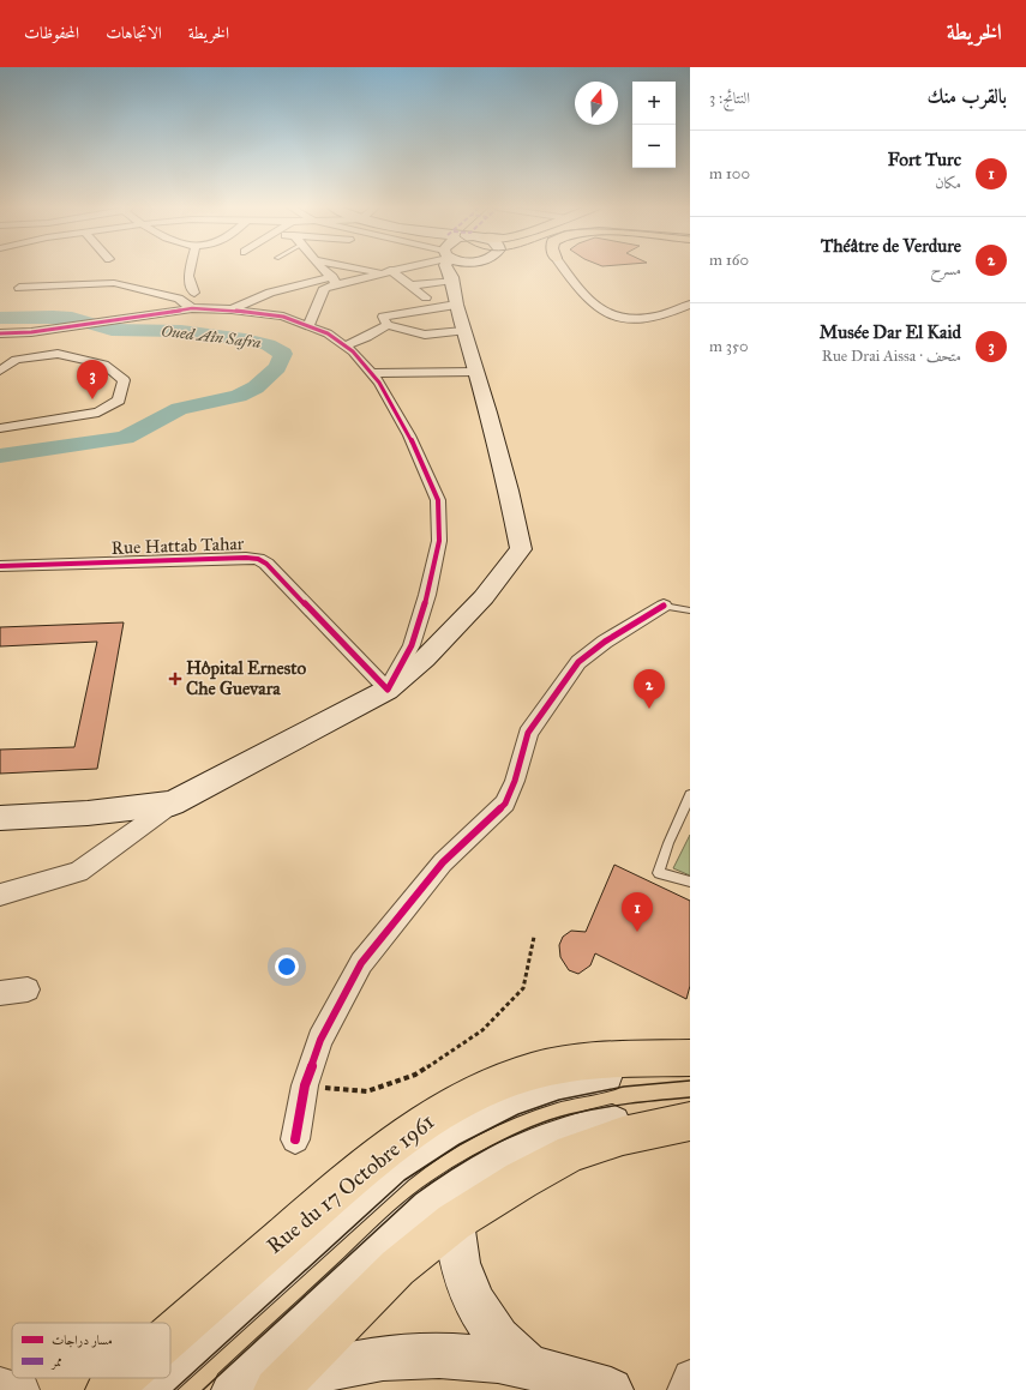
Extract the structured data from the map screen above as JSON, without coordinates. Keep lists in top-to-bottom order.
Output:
{
  "streets": {
    "main road": ["Rue du 17 Octobre 1961"],
    "street": ["Rue Hattab Tahar"]
  },
  "water": ["Oued Aîn Safra"],
  "places": {
    "health": ["Hôpital Ernesto Che Guevara"]
  },
  "legend": ["مسار دراجات", "ممر"],
  "north": "top",
  "page": {
    "header": "الخريطة",
    "nav": ["الخريطة", "الاتجاهات", "المحفوظات"],
    "heading": ["بالقرب منك", "النتائج: 3"],
    "map_buttons": ["+", "−"],
    "list": [
      {
        "mark": "1",
        "name": "Fort Turc",
        "note": "مكان",
        "value": "100 m"
      },
      {
        "mark": "2",
        "name": "Théâtre de Verdure",
        "note": "مسرح",
        "value": "160 m"
      },
      {
        "mark": "3",
        "name": "Musée Dar El Kaid",
        "note": "متحف · Rue Drai Aissa",
        "value": "350 m"
      }
    ],
    "pins": ["3", "2", "1"]
  }
}
